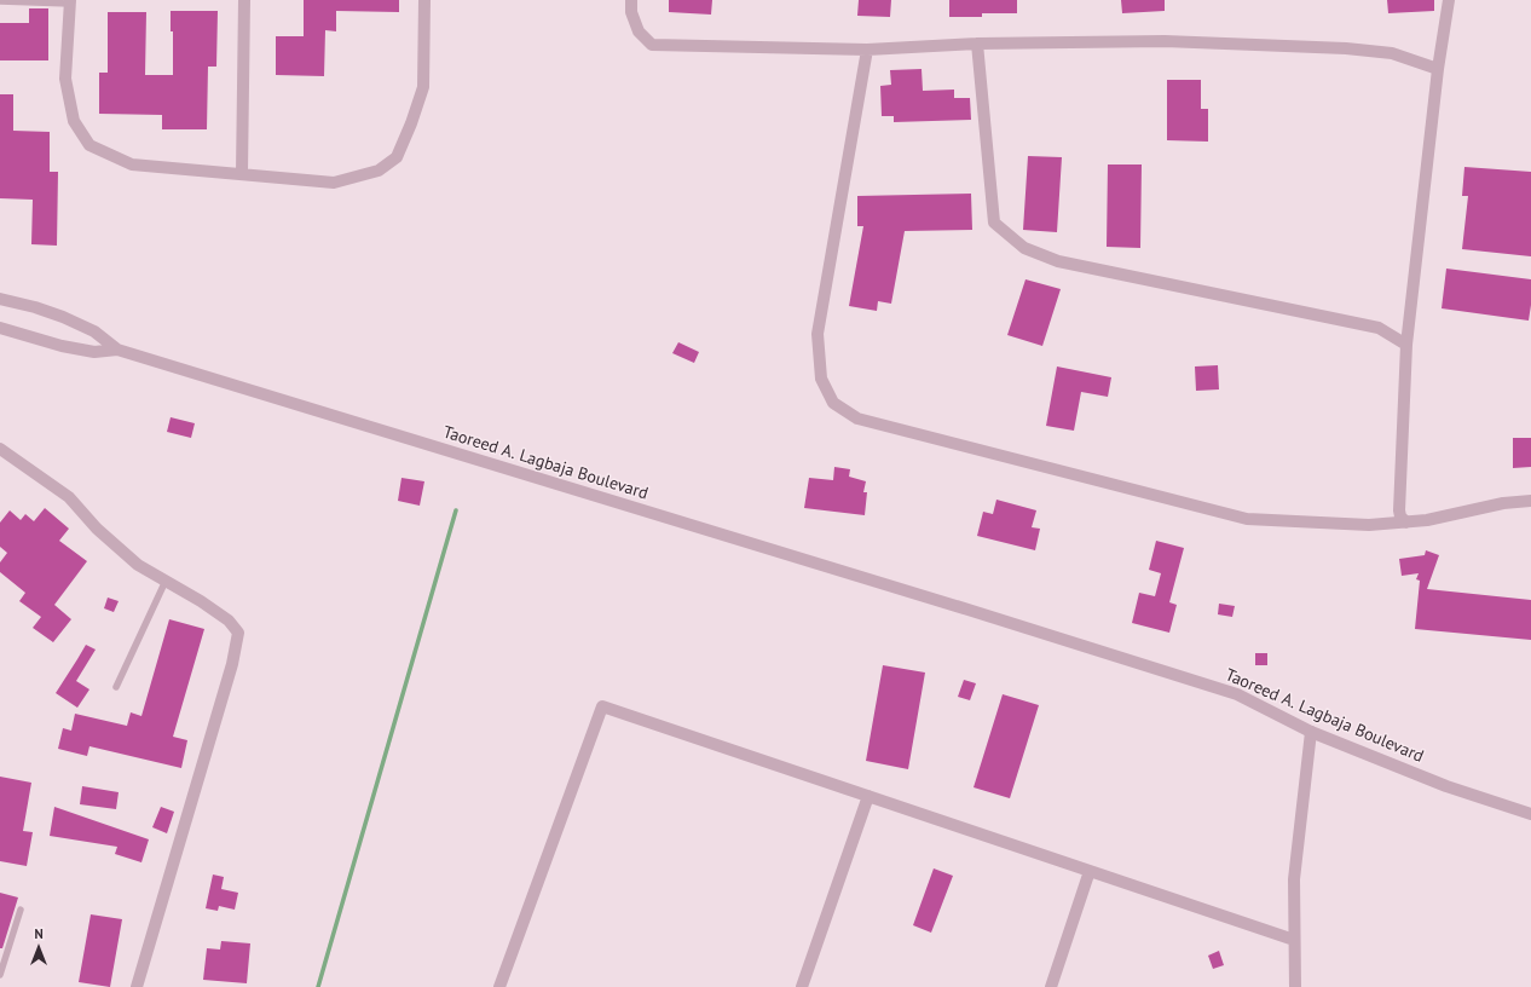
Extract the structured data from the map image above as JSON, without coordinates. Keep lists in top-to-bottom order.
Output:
{
  "streets": {
    "street": ["Taoreed A. Lagbaja Boulevard"]
  },
  "north": "top"
}
